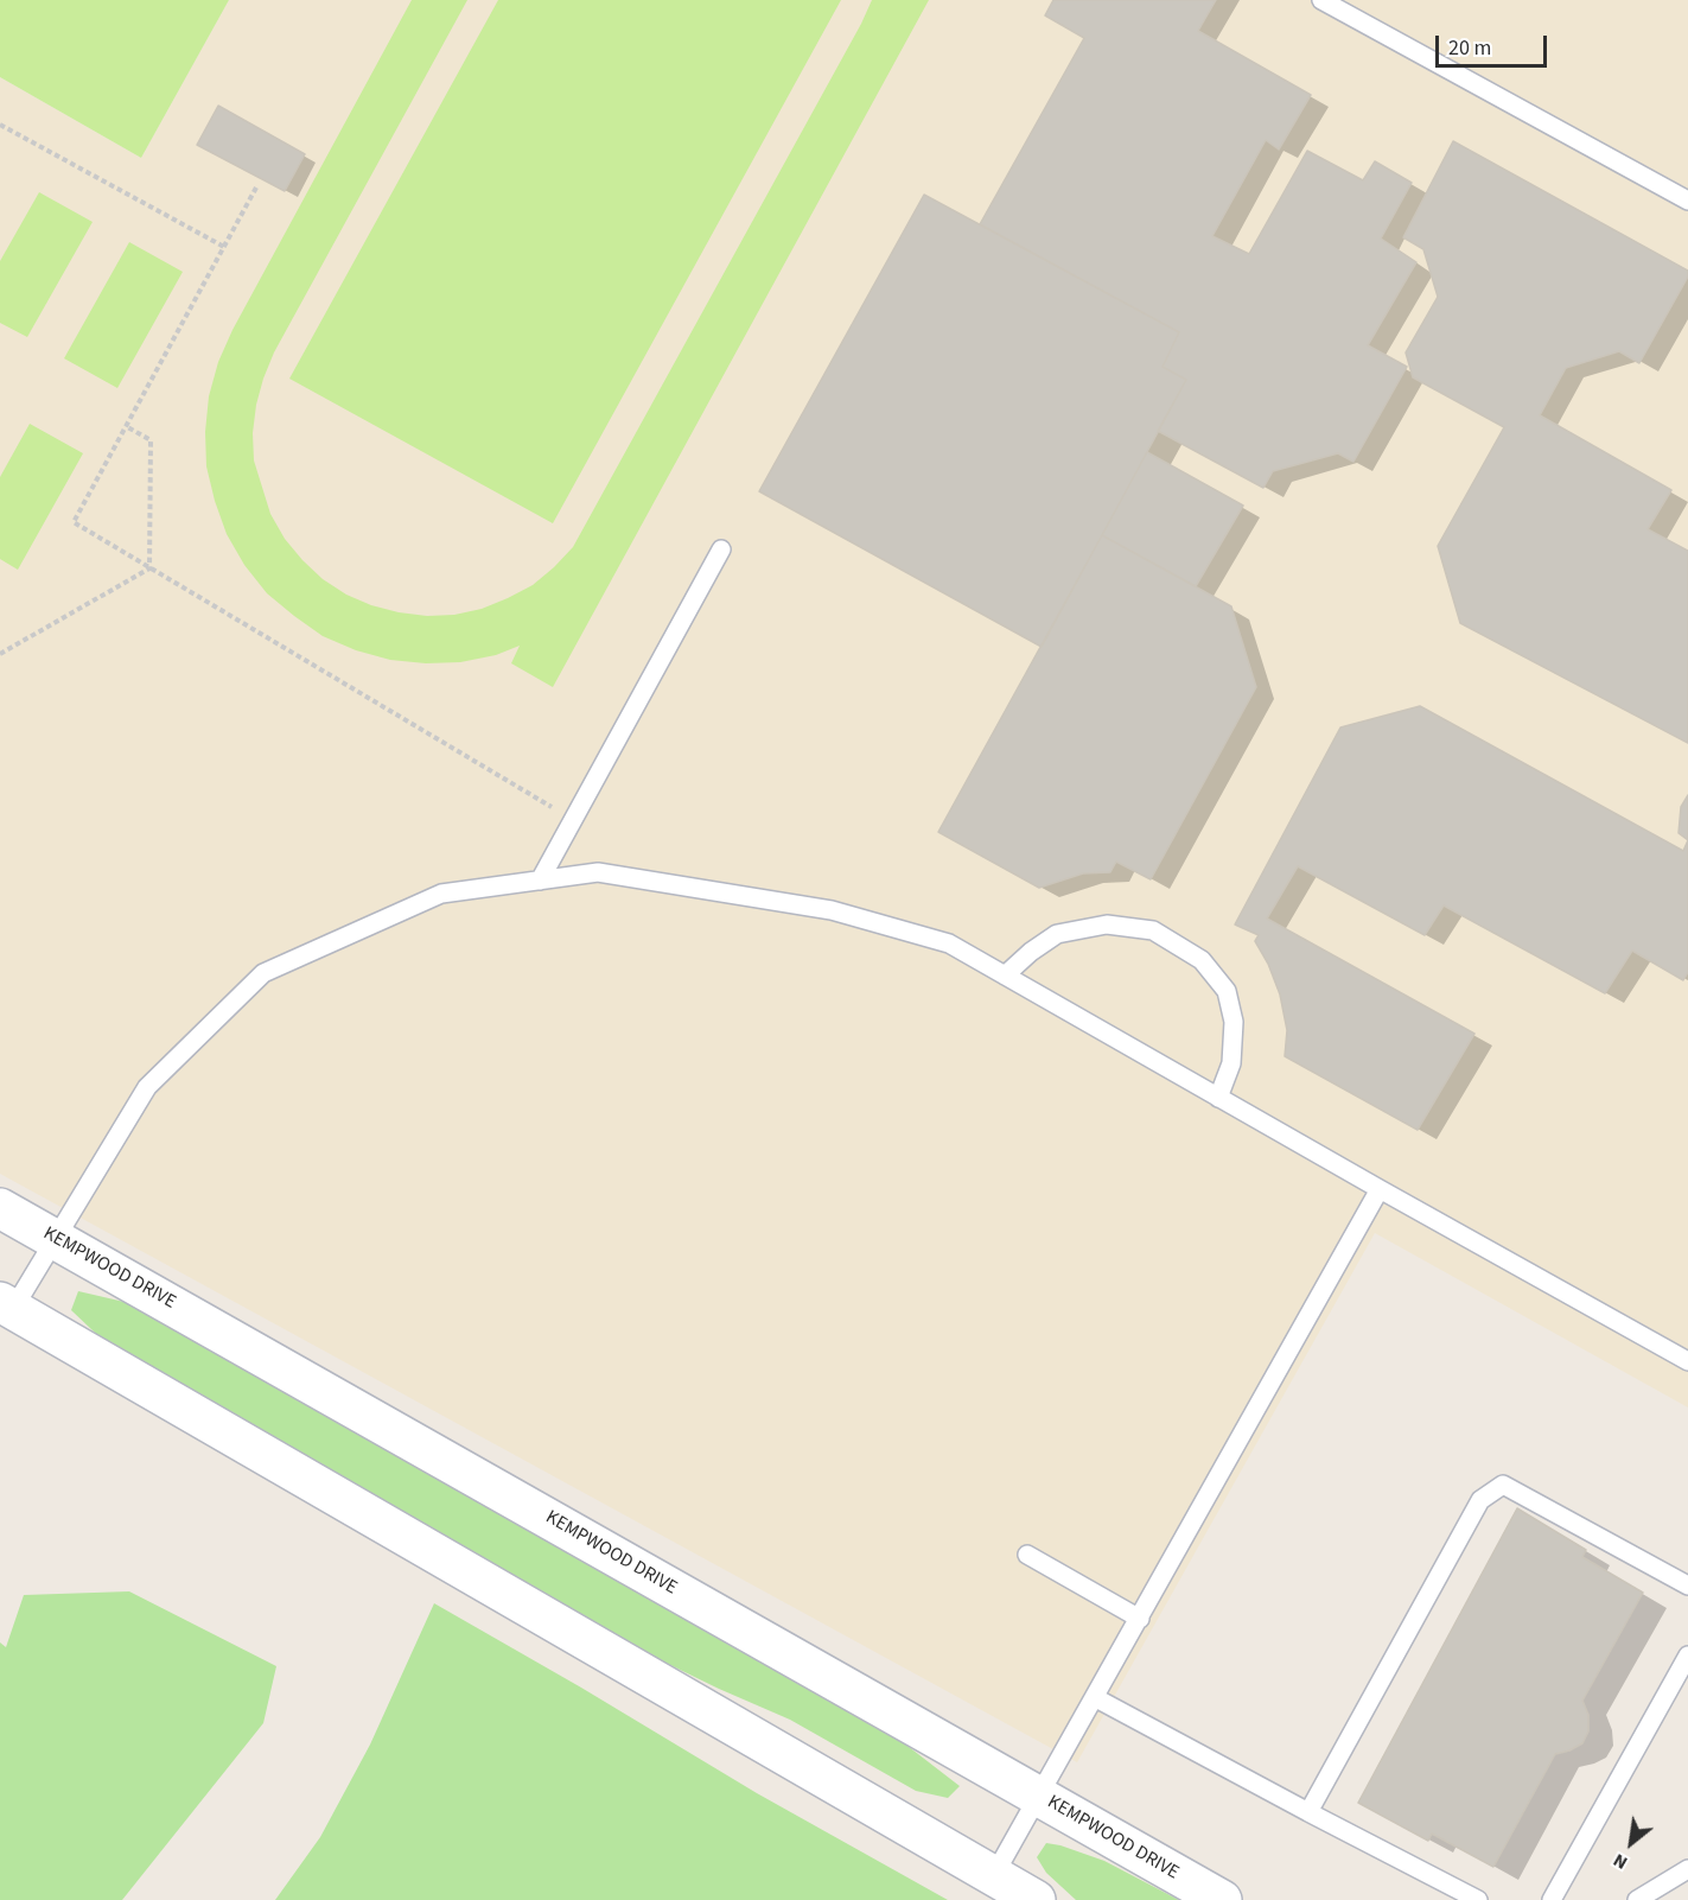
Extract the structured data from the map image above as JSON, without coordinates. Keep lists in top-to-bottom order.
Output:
{
  "streets": {
    "main road": ["KEMPWOOD DRIVE"]
  },
  "scale_bar": "20 m",
  "north": "bottom left"
}
